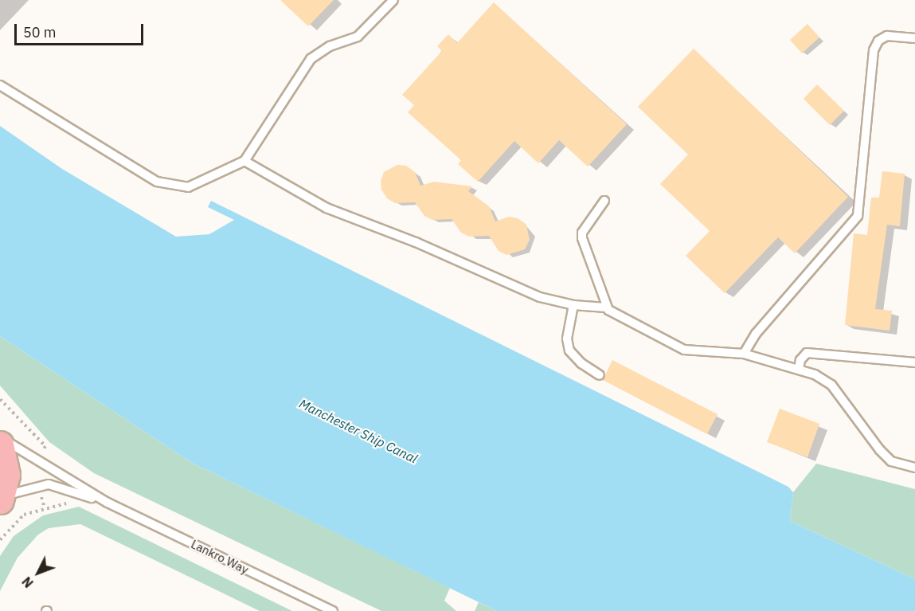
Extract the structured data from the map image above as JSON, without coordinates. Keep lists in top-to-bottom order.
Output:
{
  "streets": {
    "lane": ["Lankro Way"]
  },
  "water": ["Manchester Ship Canal"],
  "scale_bar": "50 m",
  "north": "bottom left"
}
